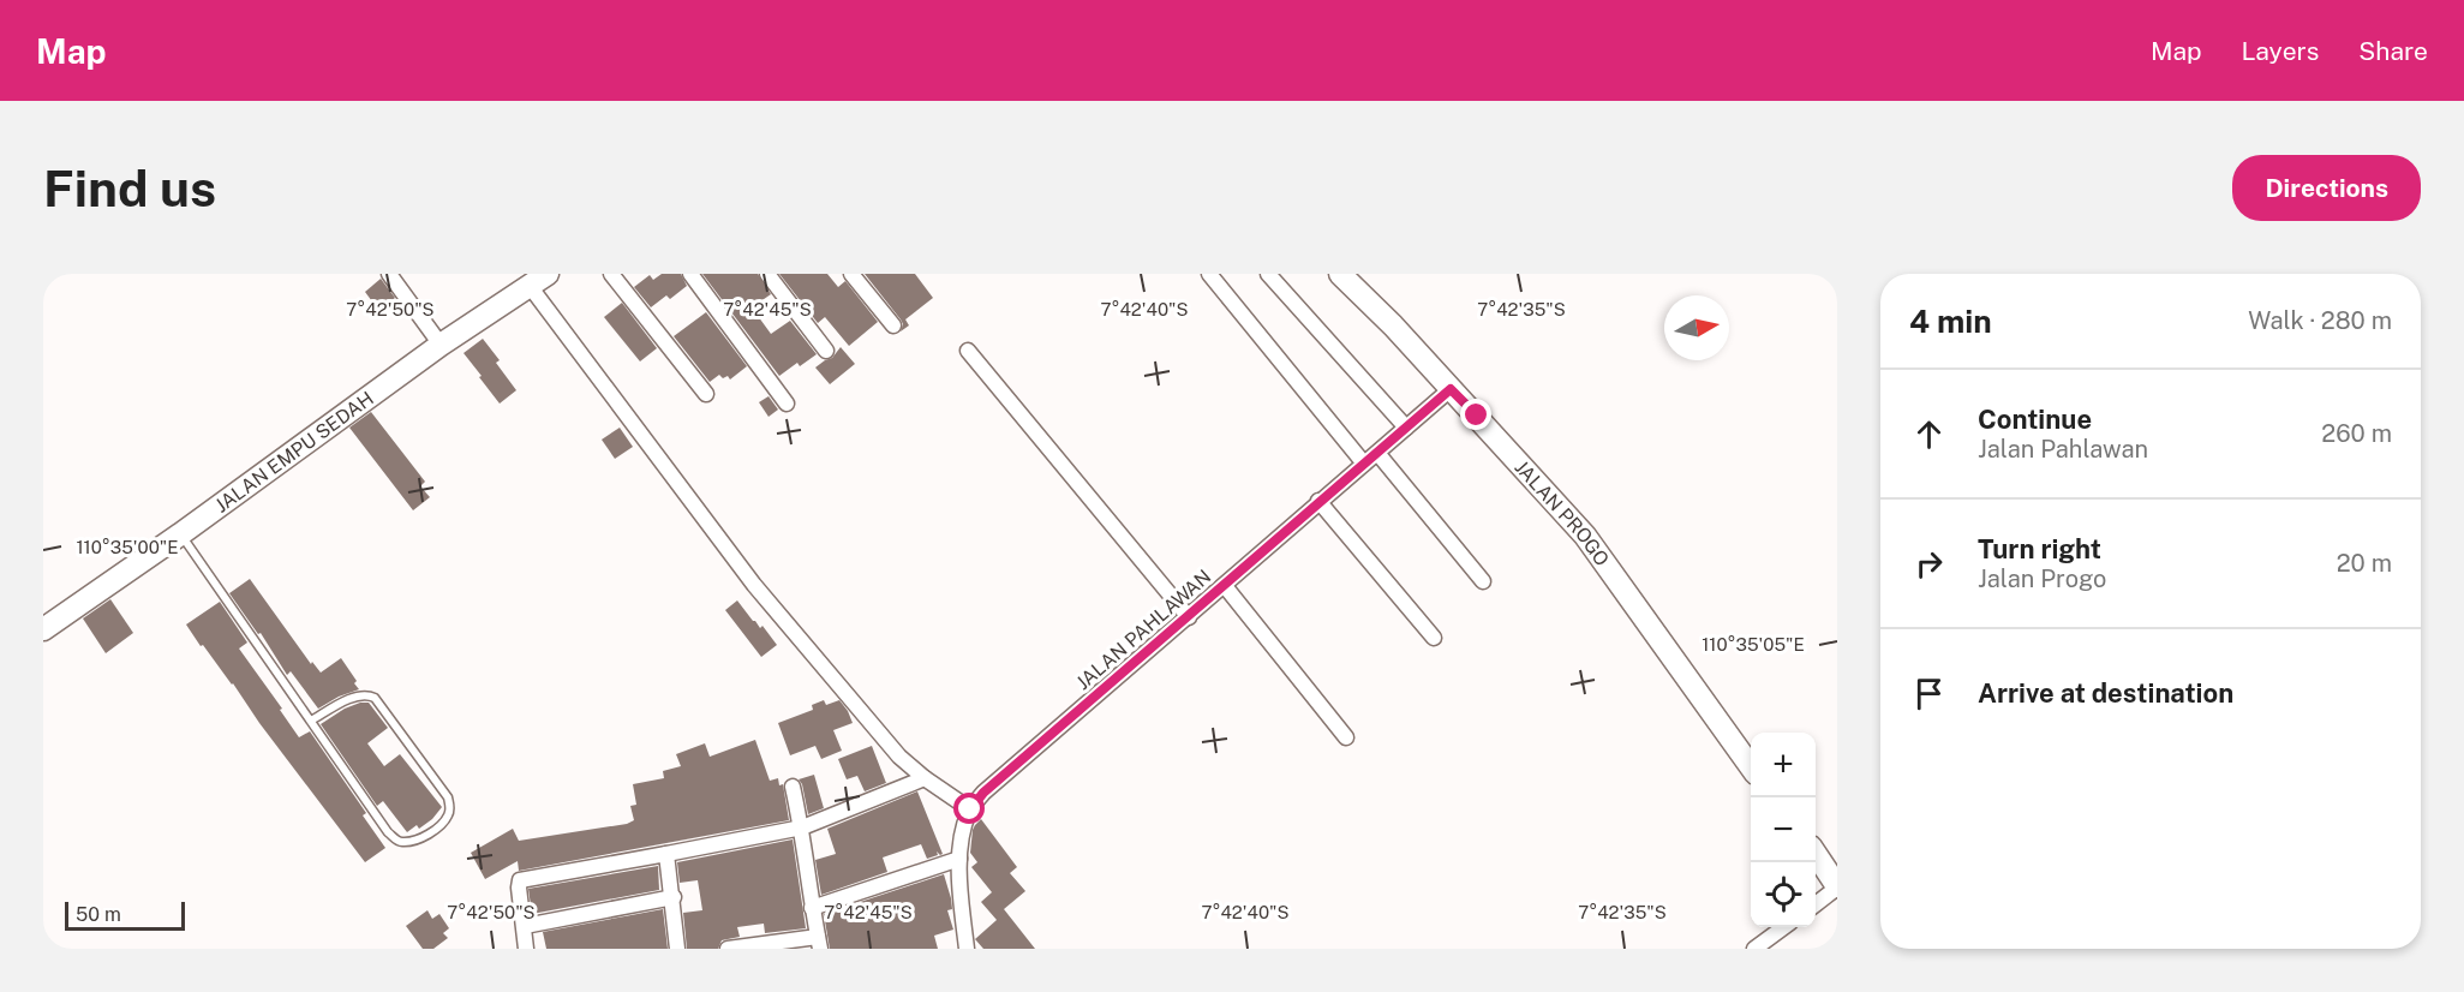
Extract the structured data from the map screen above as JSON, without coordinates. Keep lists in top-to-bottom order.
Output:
{
  "streets": {
    "street": ["JALAN EMPU SEDAH", "JALAN PROGO", "JALAN PAHLAWAN"]
  },
  "crossings": [
    ["JALAN PROGO", "JALAN PAHLAWAN"]
  ],
  "scale_bar": "50 m",
  "north": "right",
  "page": {
    "header": "Map",
    "nav": ["Map", "Layers", "Share"],
    "buttons": "Directions",
    "title": "Find us",
    "heading": ["4 min", "Walk · 280 m"],
    "list": [
      ["Continue", "Jalan Pahlawan", "260 m"],
      ["Turn right", "Jalan Progo", "20 m"],
      "Arrive at destination"
    ],
    "map_buttons": ["+", "−"],
    "scale": "50 m"
  },
  "coordinates": [
    "7°42'40\"S",
    "7°42'35\"S",
    "7°42'50\"S",
    "7°42'45\"S",
    "110°35'00\"E",
    "110°35'05\"E"
  ]
}
